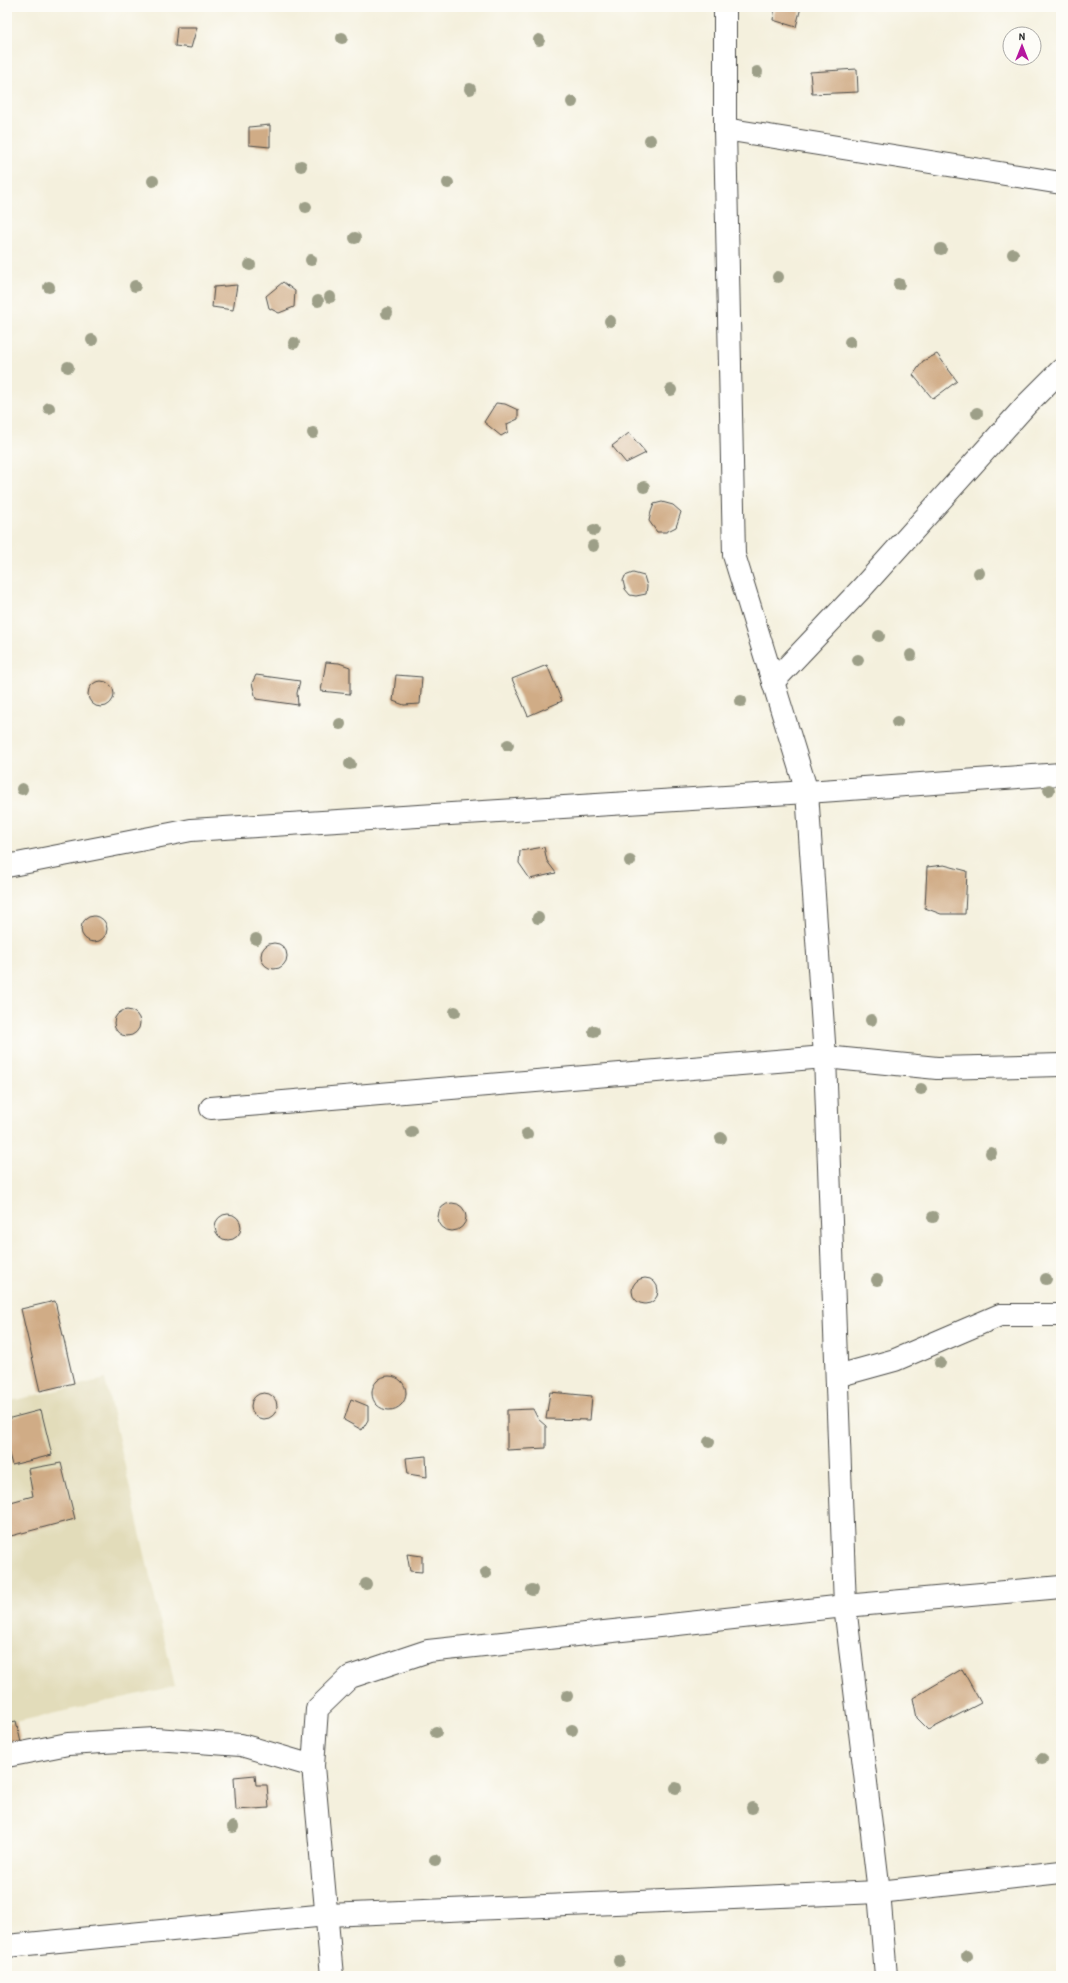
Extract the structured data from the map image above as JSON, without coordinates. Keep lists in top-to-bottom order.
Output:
{
  "north": "top"
}
